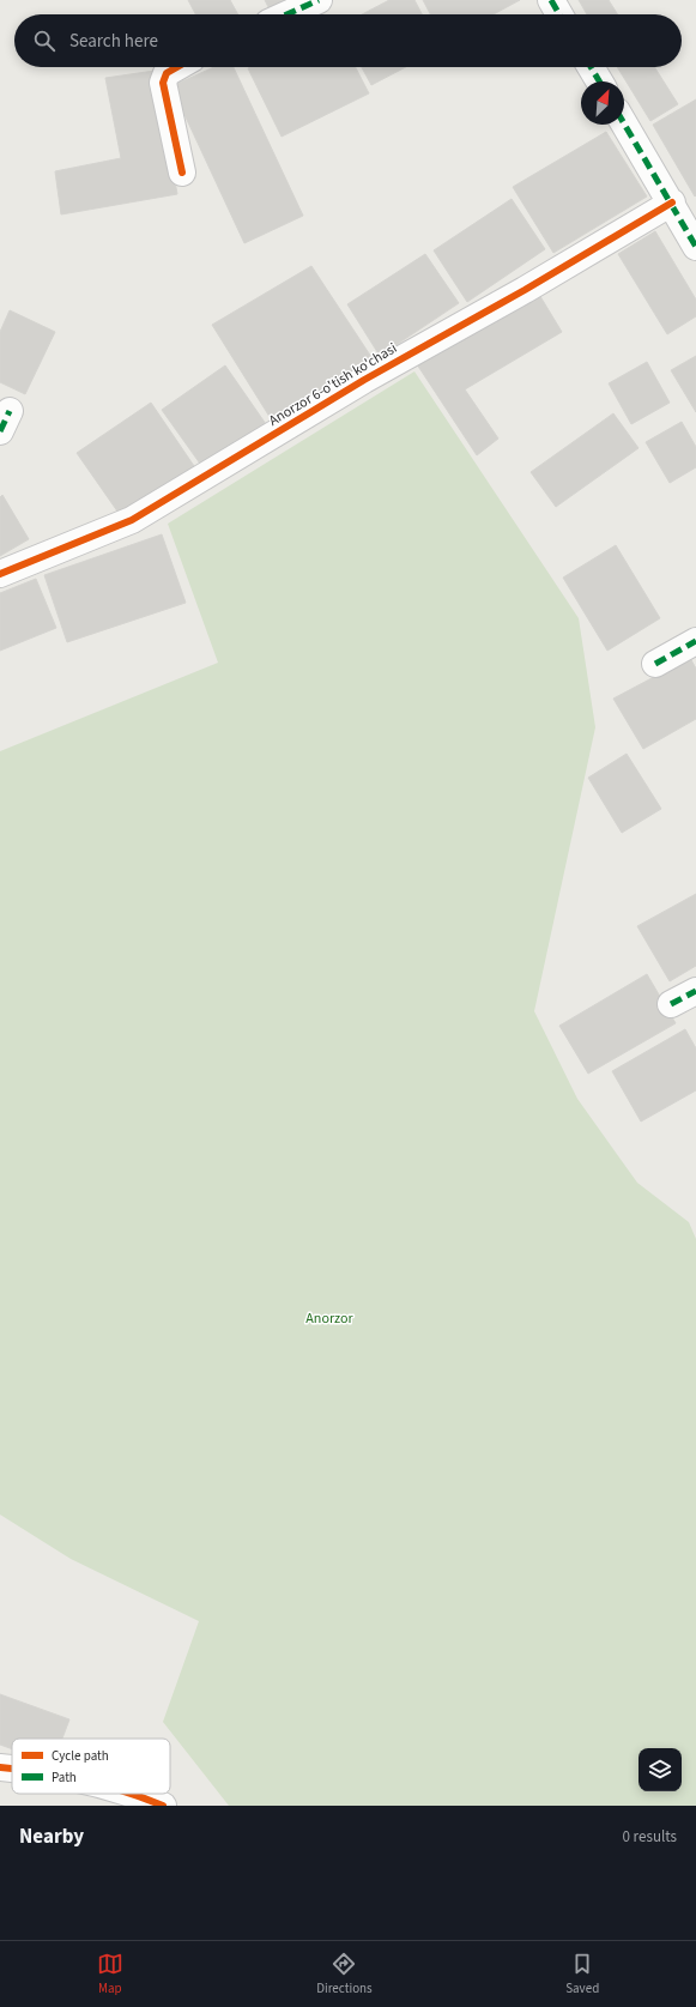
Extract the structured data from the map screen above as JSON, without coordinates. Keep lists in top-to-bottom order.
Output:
{
  "streets": {
    "street": ["Anorzor 6-o'tish ko'chasi"]
  },
  "parks": ["Anorzor"],
  "legend": ["Cycle path", "Path"],
  "north": "top right",
  "page": {
    "search": "Search here",
    "heading": ["Nearby", "0 results"],
    "nav": ["Map", "Directions", "Saved"]
  }
}
